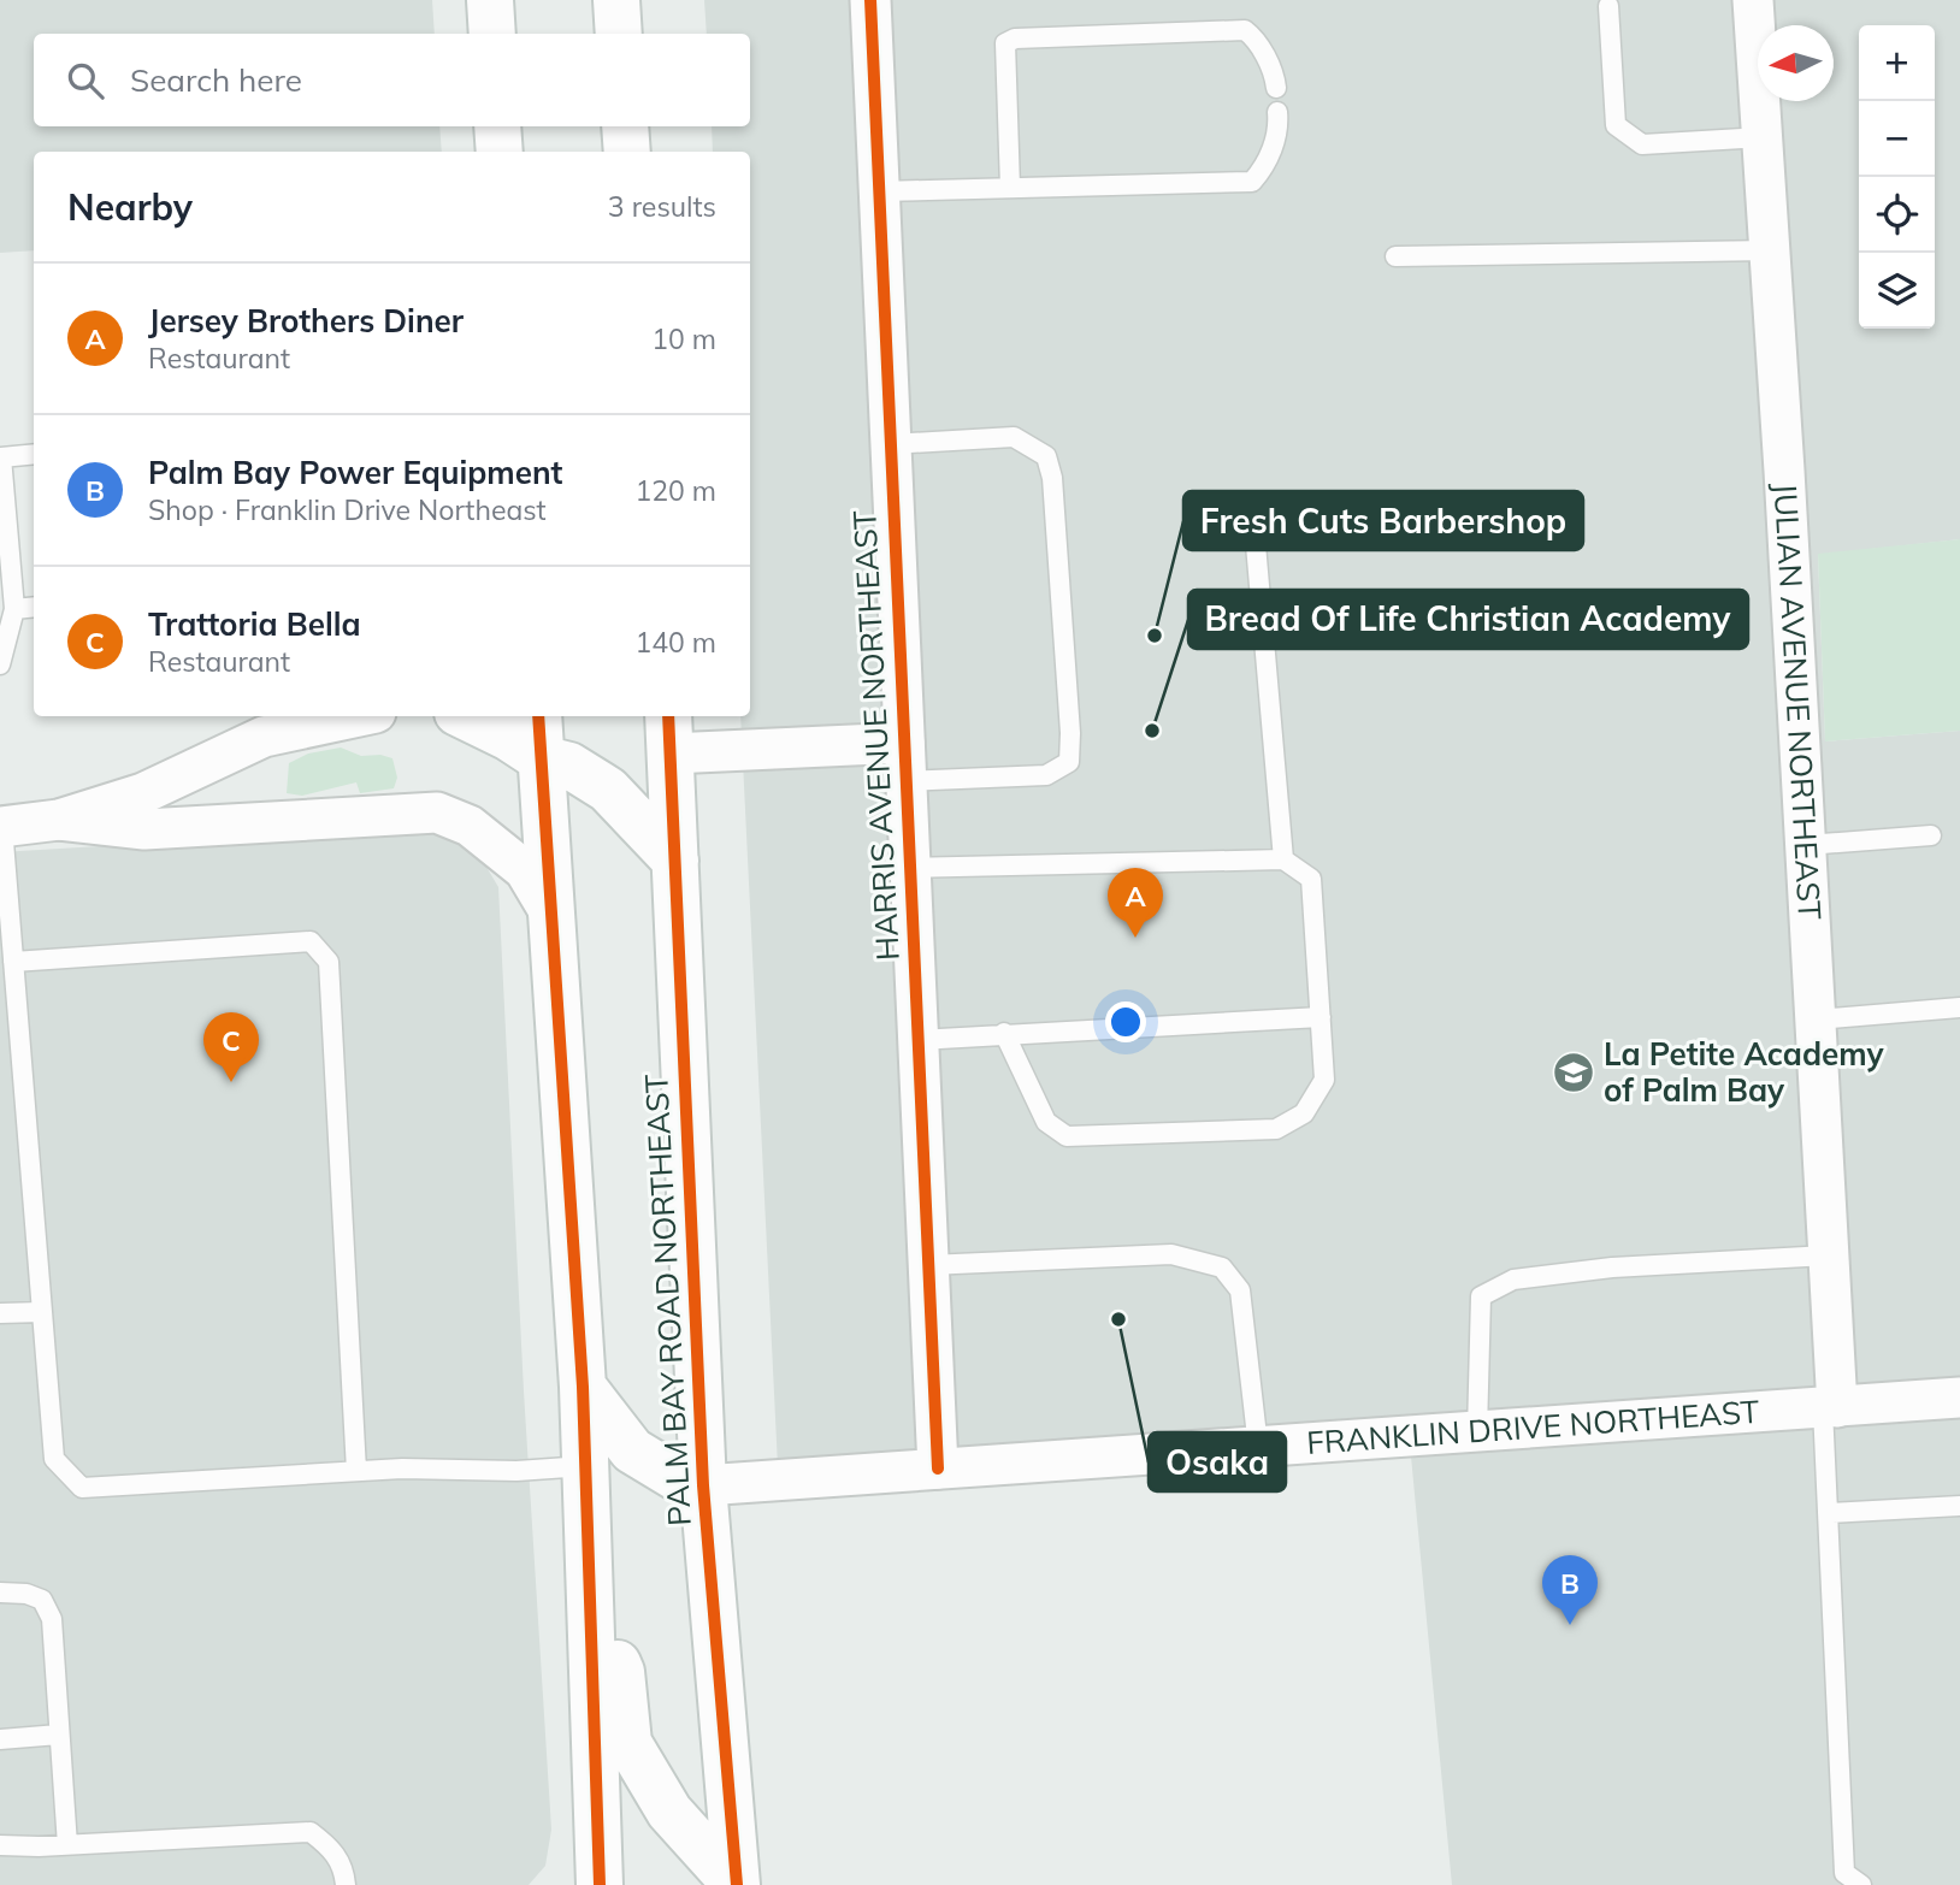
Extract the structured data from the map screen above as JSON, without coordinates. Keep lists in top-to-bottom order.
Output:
{
  "streets": {
    "main road": ["PALM BAY ROAD NORTHEAST"],
    "street": ["JULIAN AVENUE NORTHEAST", "HARRIS AVENUE NORTHEAST", "FRANKLIN DRIVE NORTHEAST"]
  },
  "crossings": [
    ["JULIAN AVENUE NORTHEAST", "FRANKLIN DRIVE NORTHEAST"],
    ["HARRIS AVENUE NORTHEAST", "FRANKLIN DRIVE NORTHEAST"],
    ["PALM BAY ROAD NORTHEAST", "FRANKLIN DRIVE NORTHEAST"]
  ],
  "places": {
    "other": ["Fresh Cuts Barbershop", "Bread Of Life Christian Academy", "Osaka"],
    "school or university": ["La Petite Academy of Palm Bay"]
  },
  "north": "left",
  "page": {
    "map_buttons": ["+", "−"],
    "search": "Search here",
    "heading": ["Nearby", "3 results"],
    "list": [
      {
        "mark": "A",
        "name": "Jersey Brothers Diner",
        "note": "Restaurant",
        "value": "10 m"
      },
      {
        "mark": "B",
        "name": "Palm Bay Power Equipment",
        "note": "Shop · Franklin Drive Northeast",
        "value": "120 m"
      },
      {
        "mark": "C",
        "name": "Trattoria Bella",
        "note": "Restaurant",
        "value": "140 m"
      }
    ],
    "pins": ["A", "C", "B"]
  }
}
